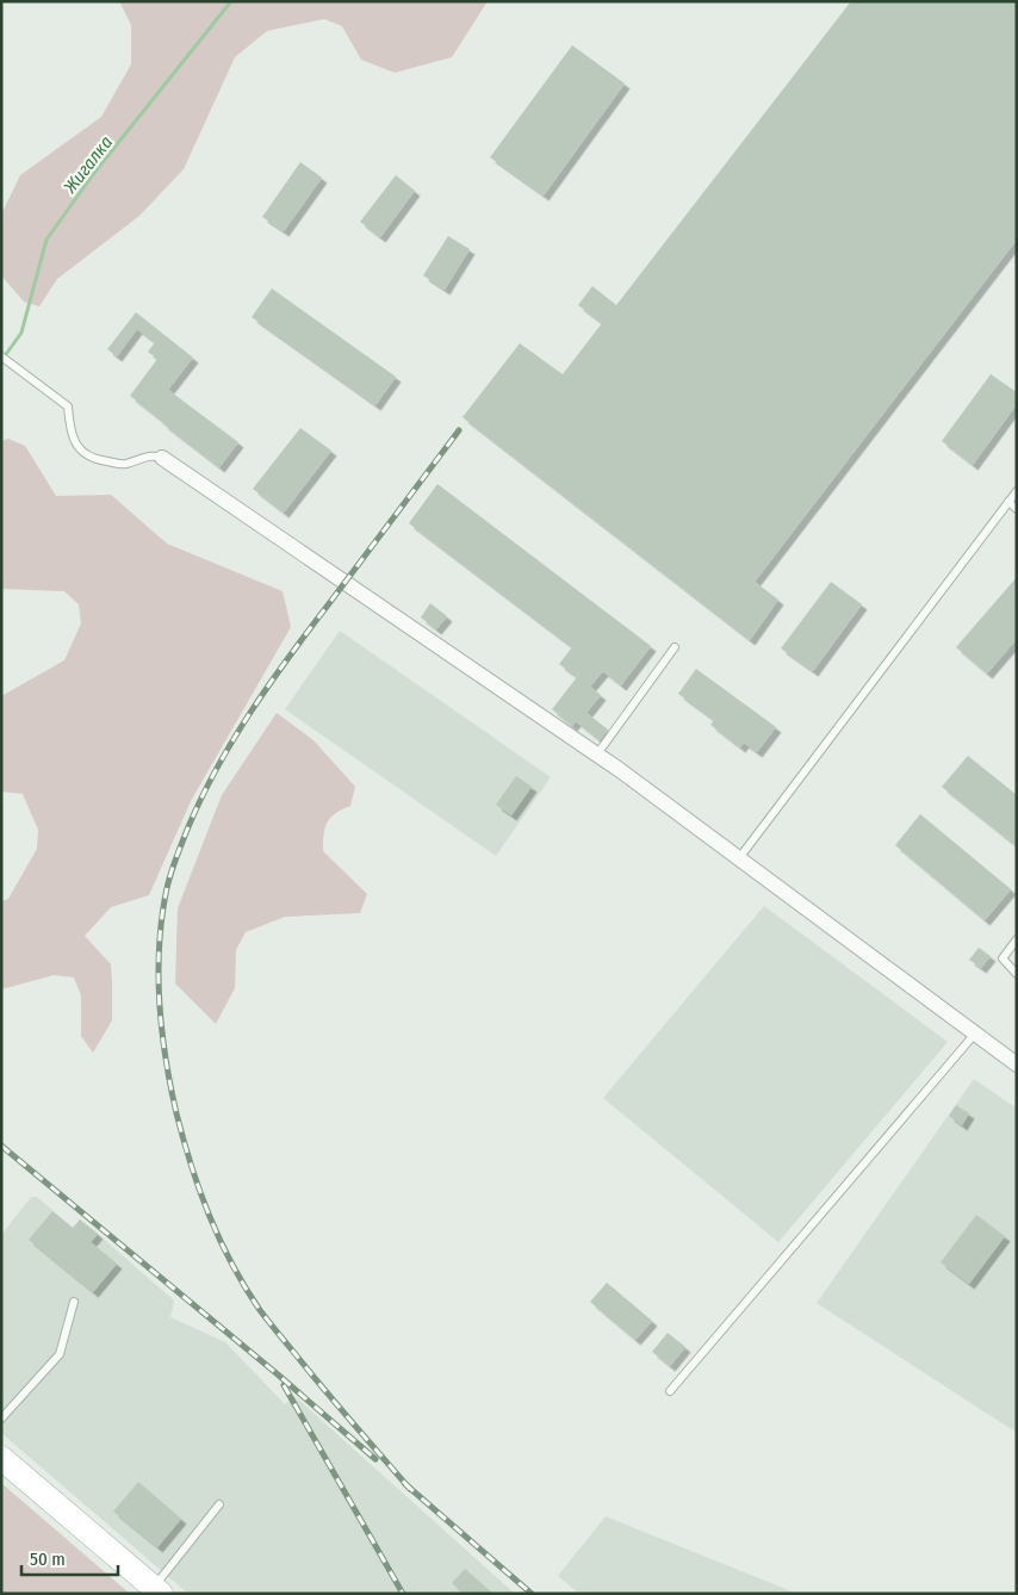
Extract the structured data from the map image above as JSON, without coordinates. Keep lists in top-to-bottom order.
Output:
{
  "water": ["Жигалка"],
  "scale_bar": "50 m"
}
